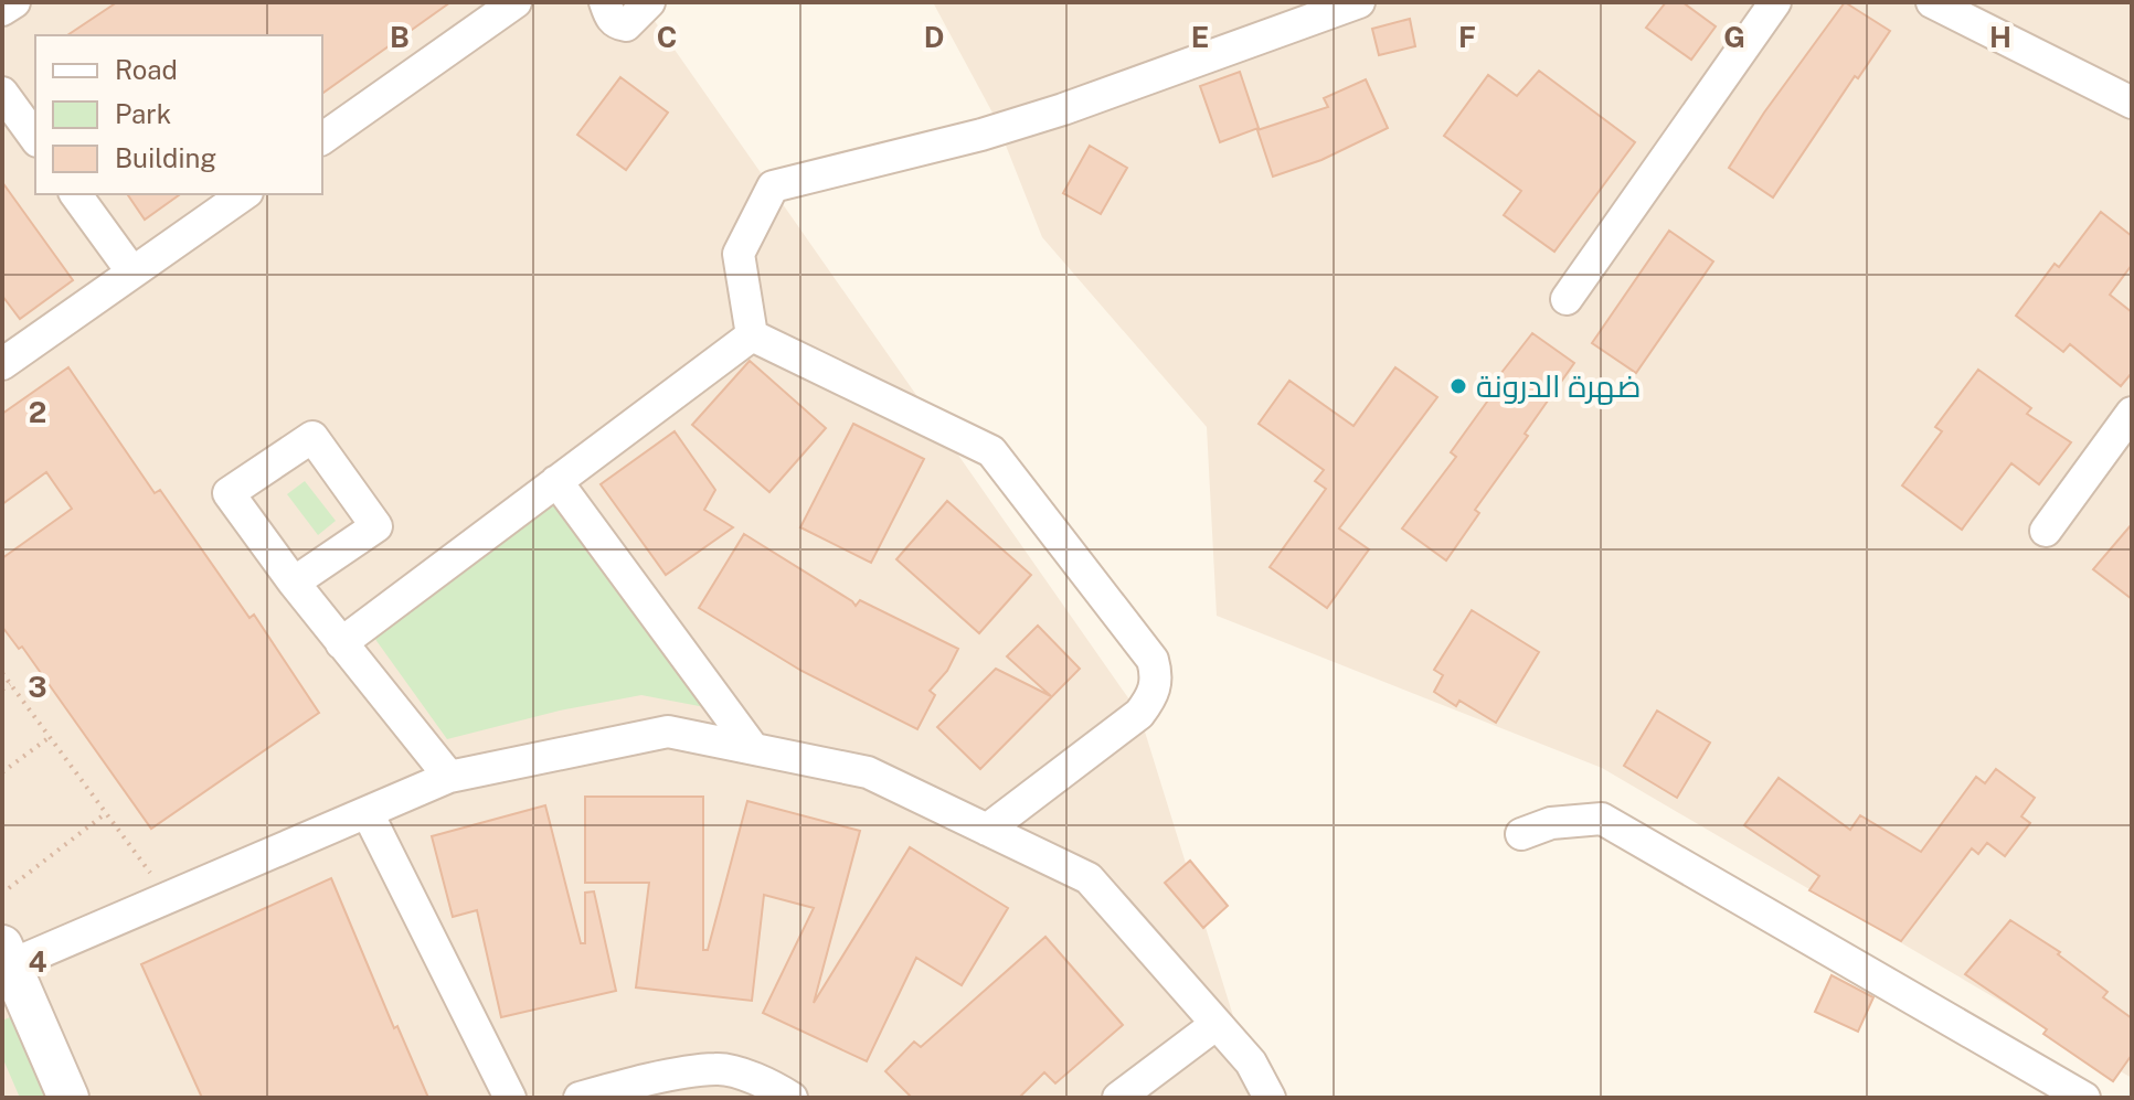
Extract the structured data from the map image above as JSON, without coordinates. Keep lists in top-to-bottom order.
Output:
{
  "places": ["ضهرة الدرونة"],
  "legend": ["Road", "Park", "Building"],
  "grid": {
    "columns": [
      "B",
      "C",
      "D",
      "E",
      "F",
      "G",
      "H"
    ],
    "rows": ["2", "3", "4"]
  }
}
